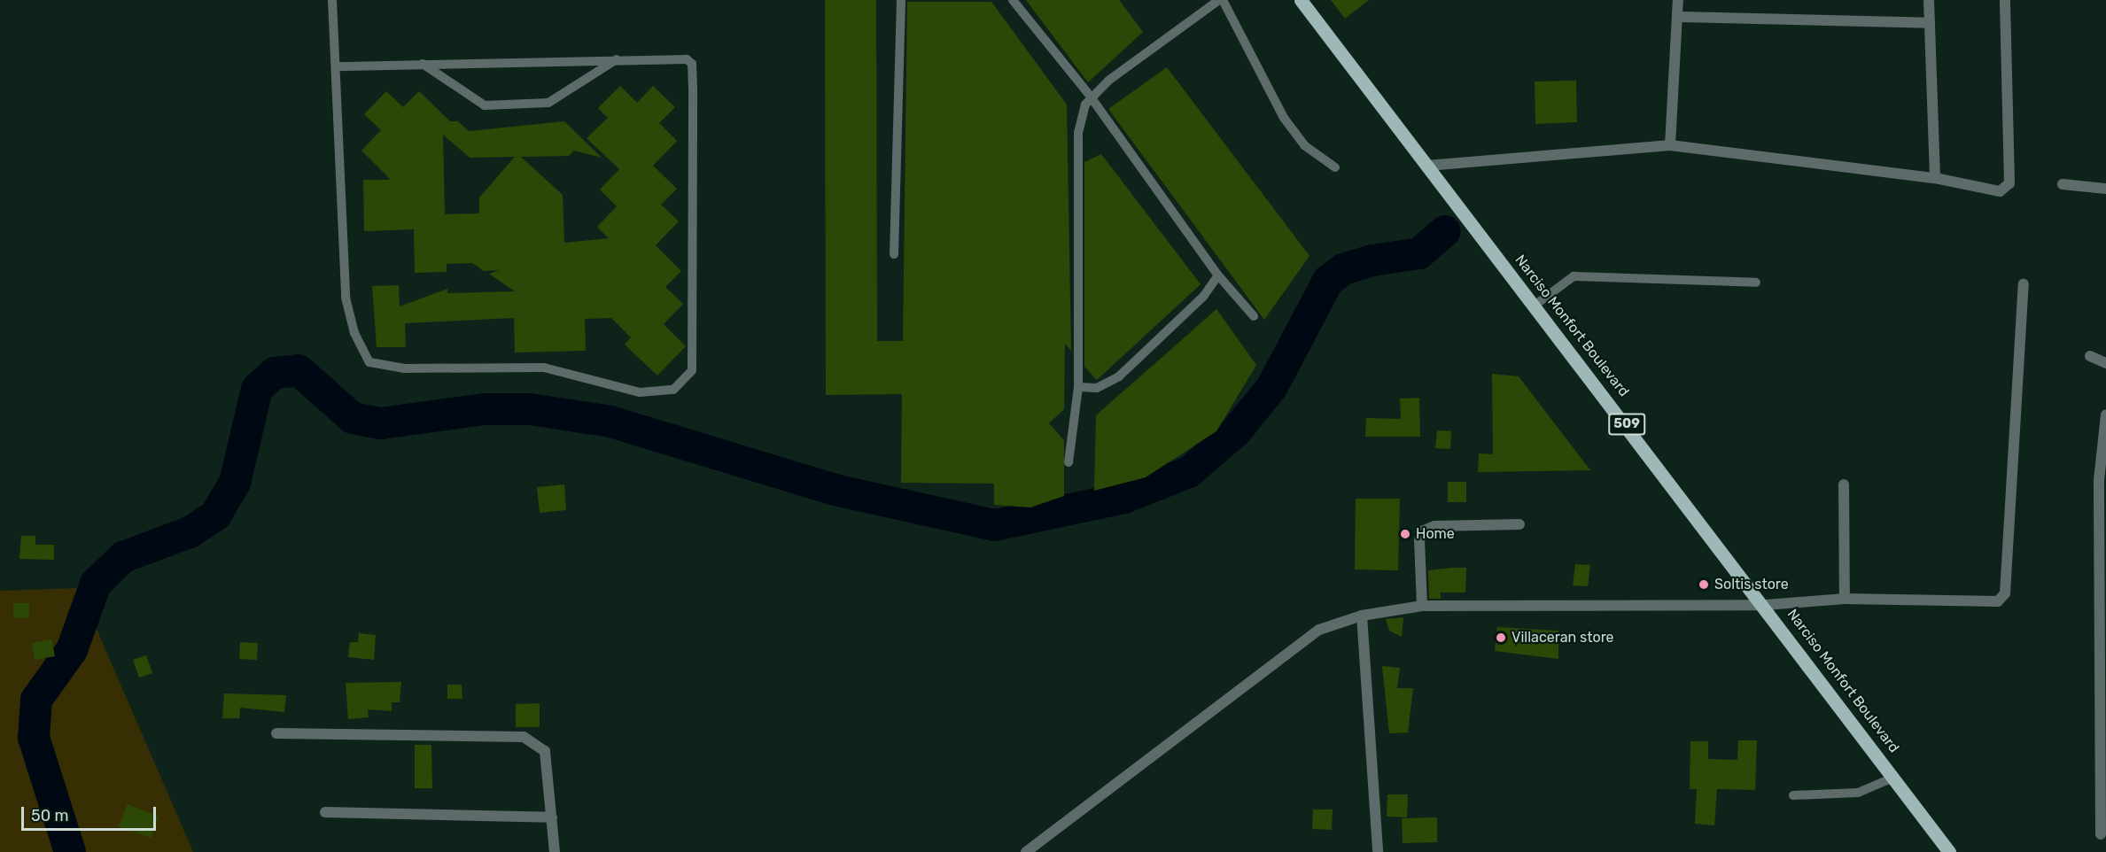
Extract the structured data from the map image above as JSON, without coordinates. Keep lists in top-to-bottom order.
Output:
{
  "streets": {
    "main road": ["Narciso Monfort Boulevard", "509"]
  },
  "places": ["Home", "Soltis store", "Villaceran store"],
  "scale_bar": "50 m"
}
